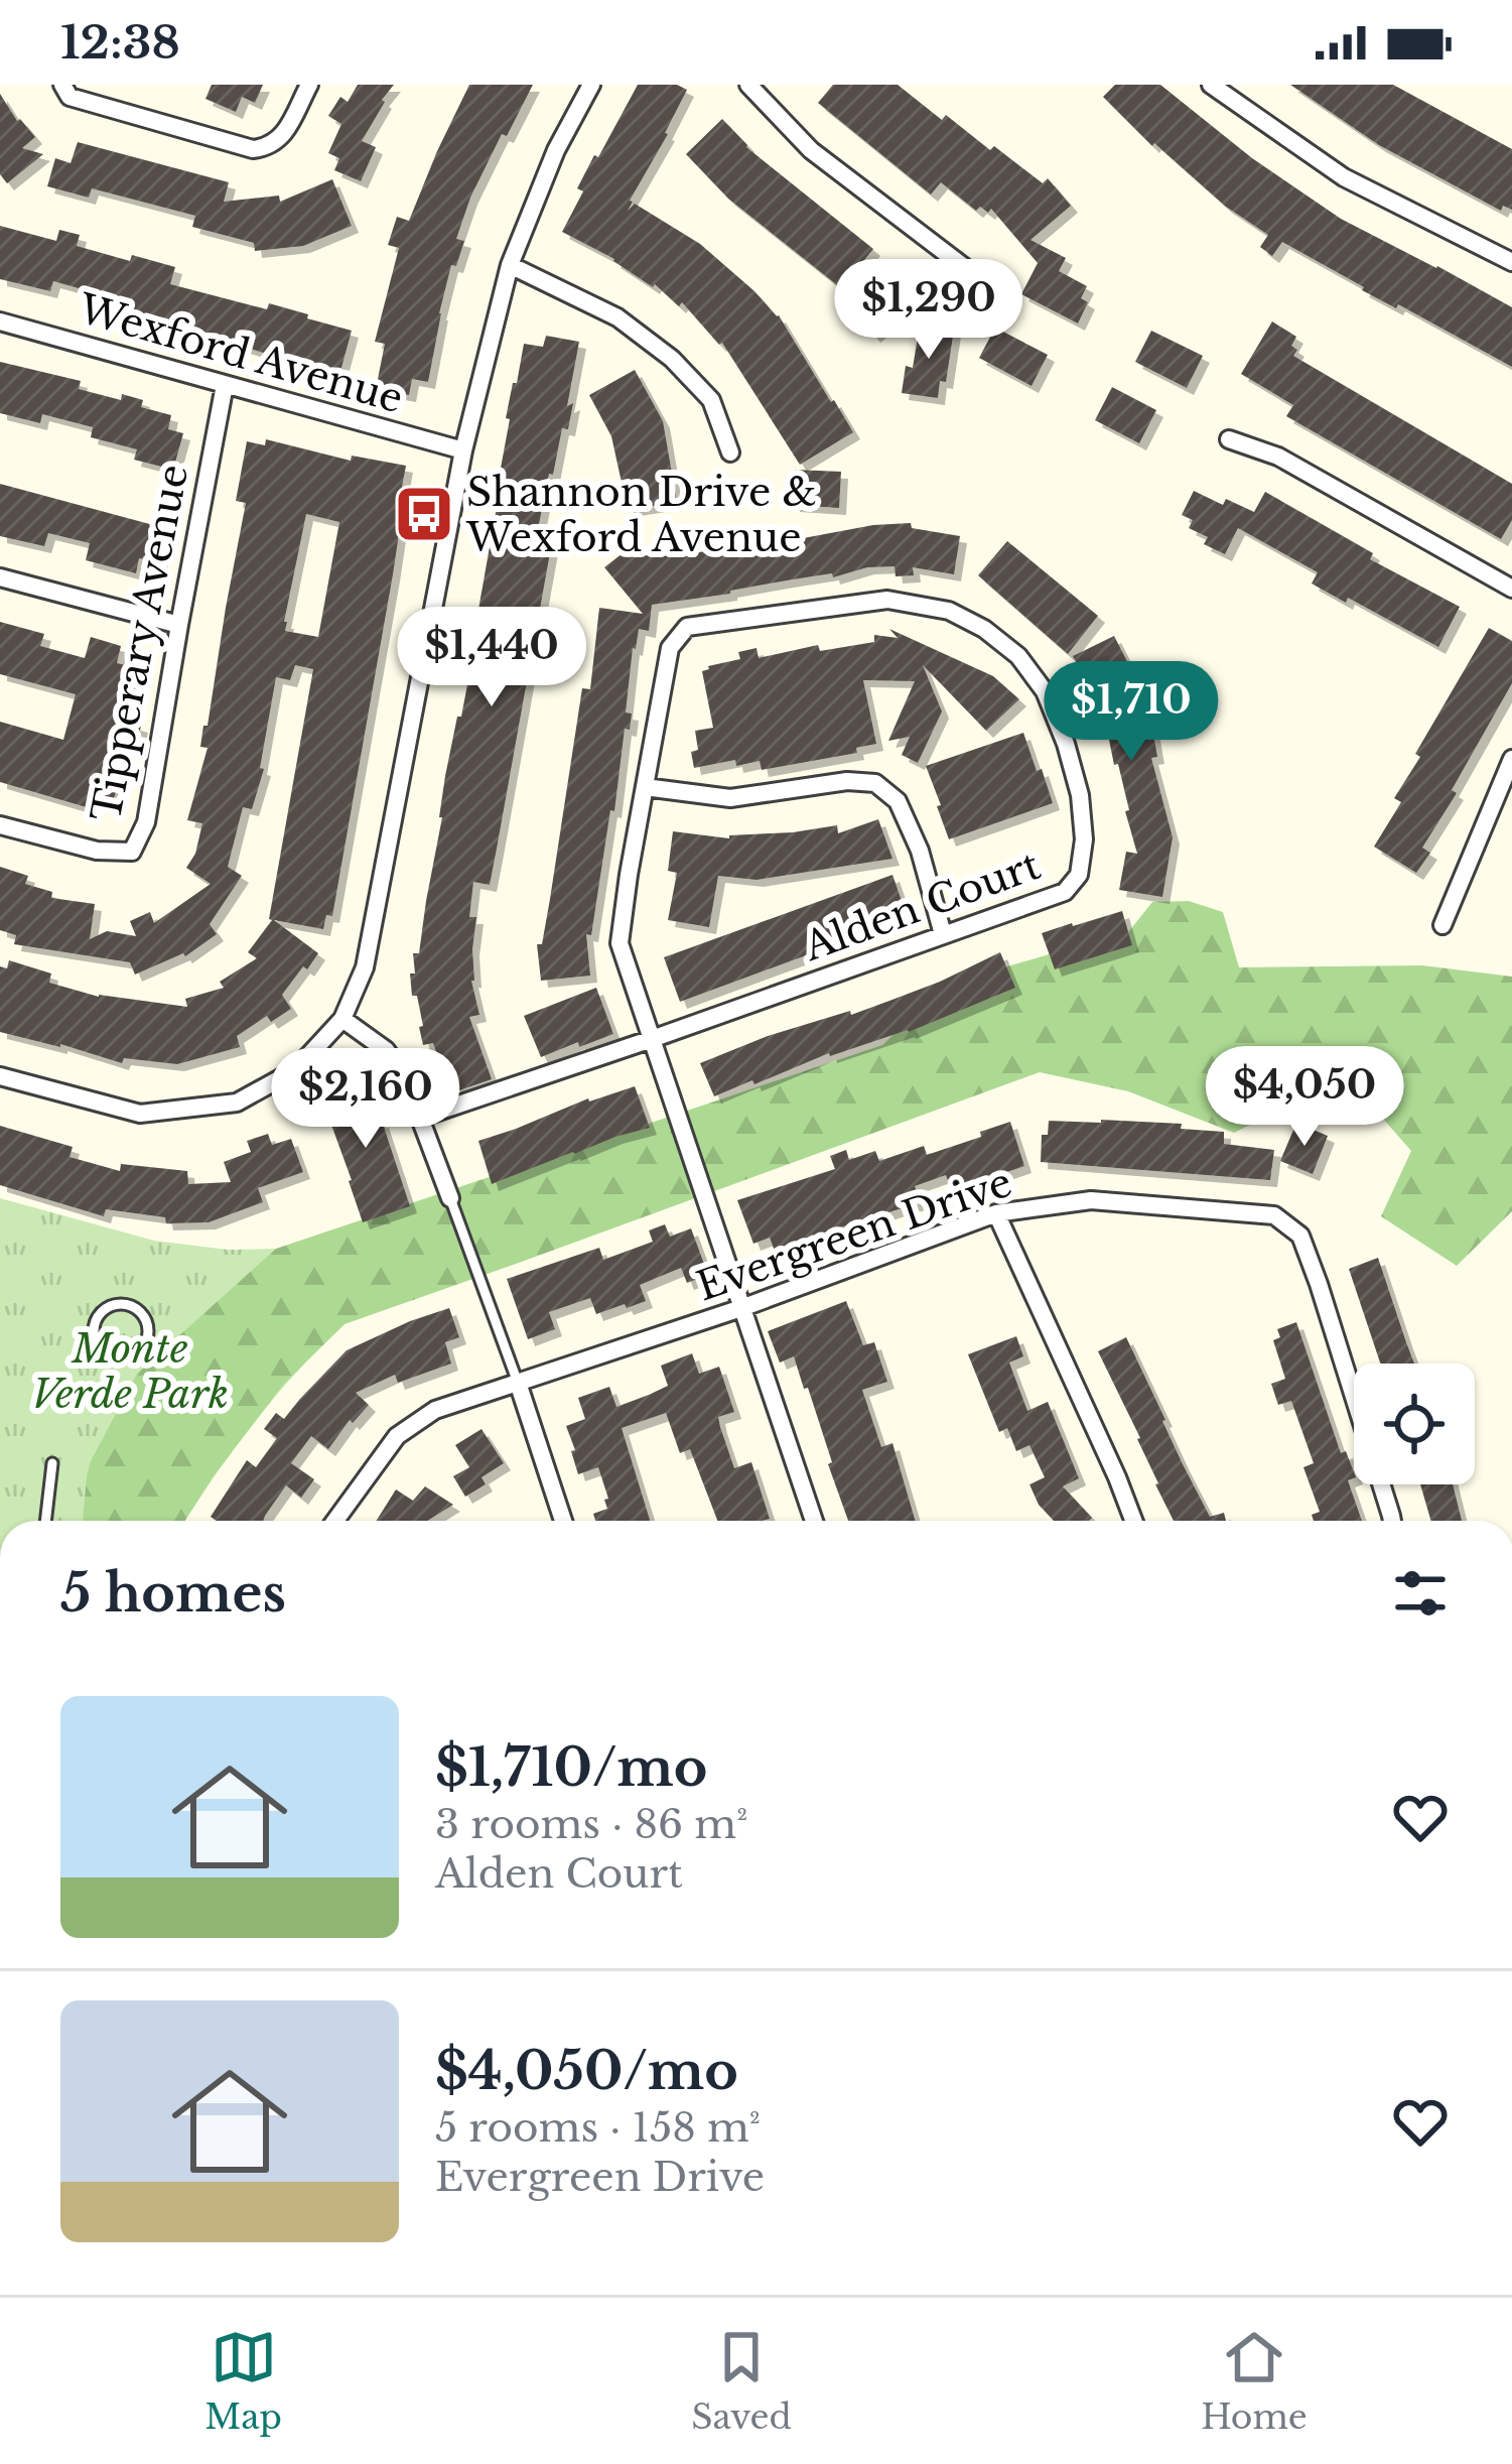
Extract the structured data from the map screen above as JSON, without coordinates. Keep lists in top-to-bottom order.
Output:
{
  "streets": {
    "street": [
      "Wexford Avenue",
      "Tipperary Avenue",
      "Alden Court",
      "Evergreen Drive"
    ]
  },
  "crossings": [
    ["Wexford Avenue", "Tipperary Avenue"],
    ["Alden Court", "Evergreen Drive"]
  ],
  "parks": ["Monte Verde Park"],
  "places": {
    "bus stop": ["Shannon Drive & Wexford Avenue"]
  },
  "page": {
    "status": "12:38",
    "price": [
      "$1,290",
      "$1,440",
      "$1,710",
      "$4,050",
      "$2,160"
    ],
    "heading": "5 homes",
    "list": [
      {
        "name": "$1,710/mo",
        "note": "3 rooms · 86 m² · Alden Court"
      },
      {
        "name": "$4,050/mo",
        "note": "5 rooms · 158 m² · Evergreen Drive"
      }
    ],
    "tabs": ["Map", "Saved", "Home"]
  }
}
